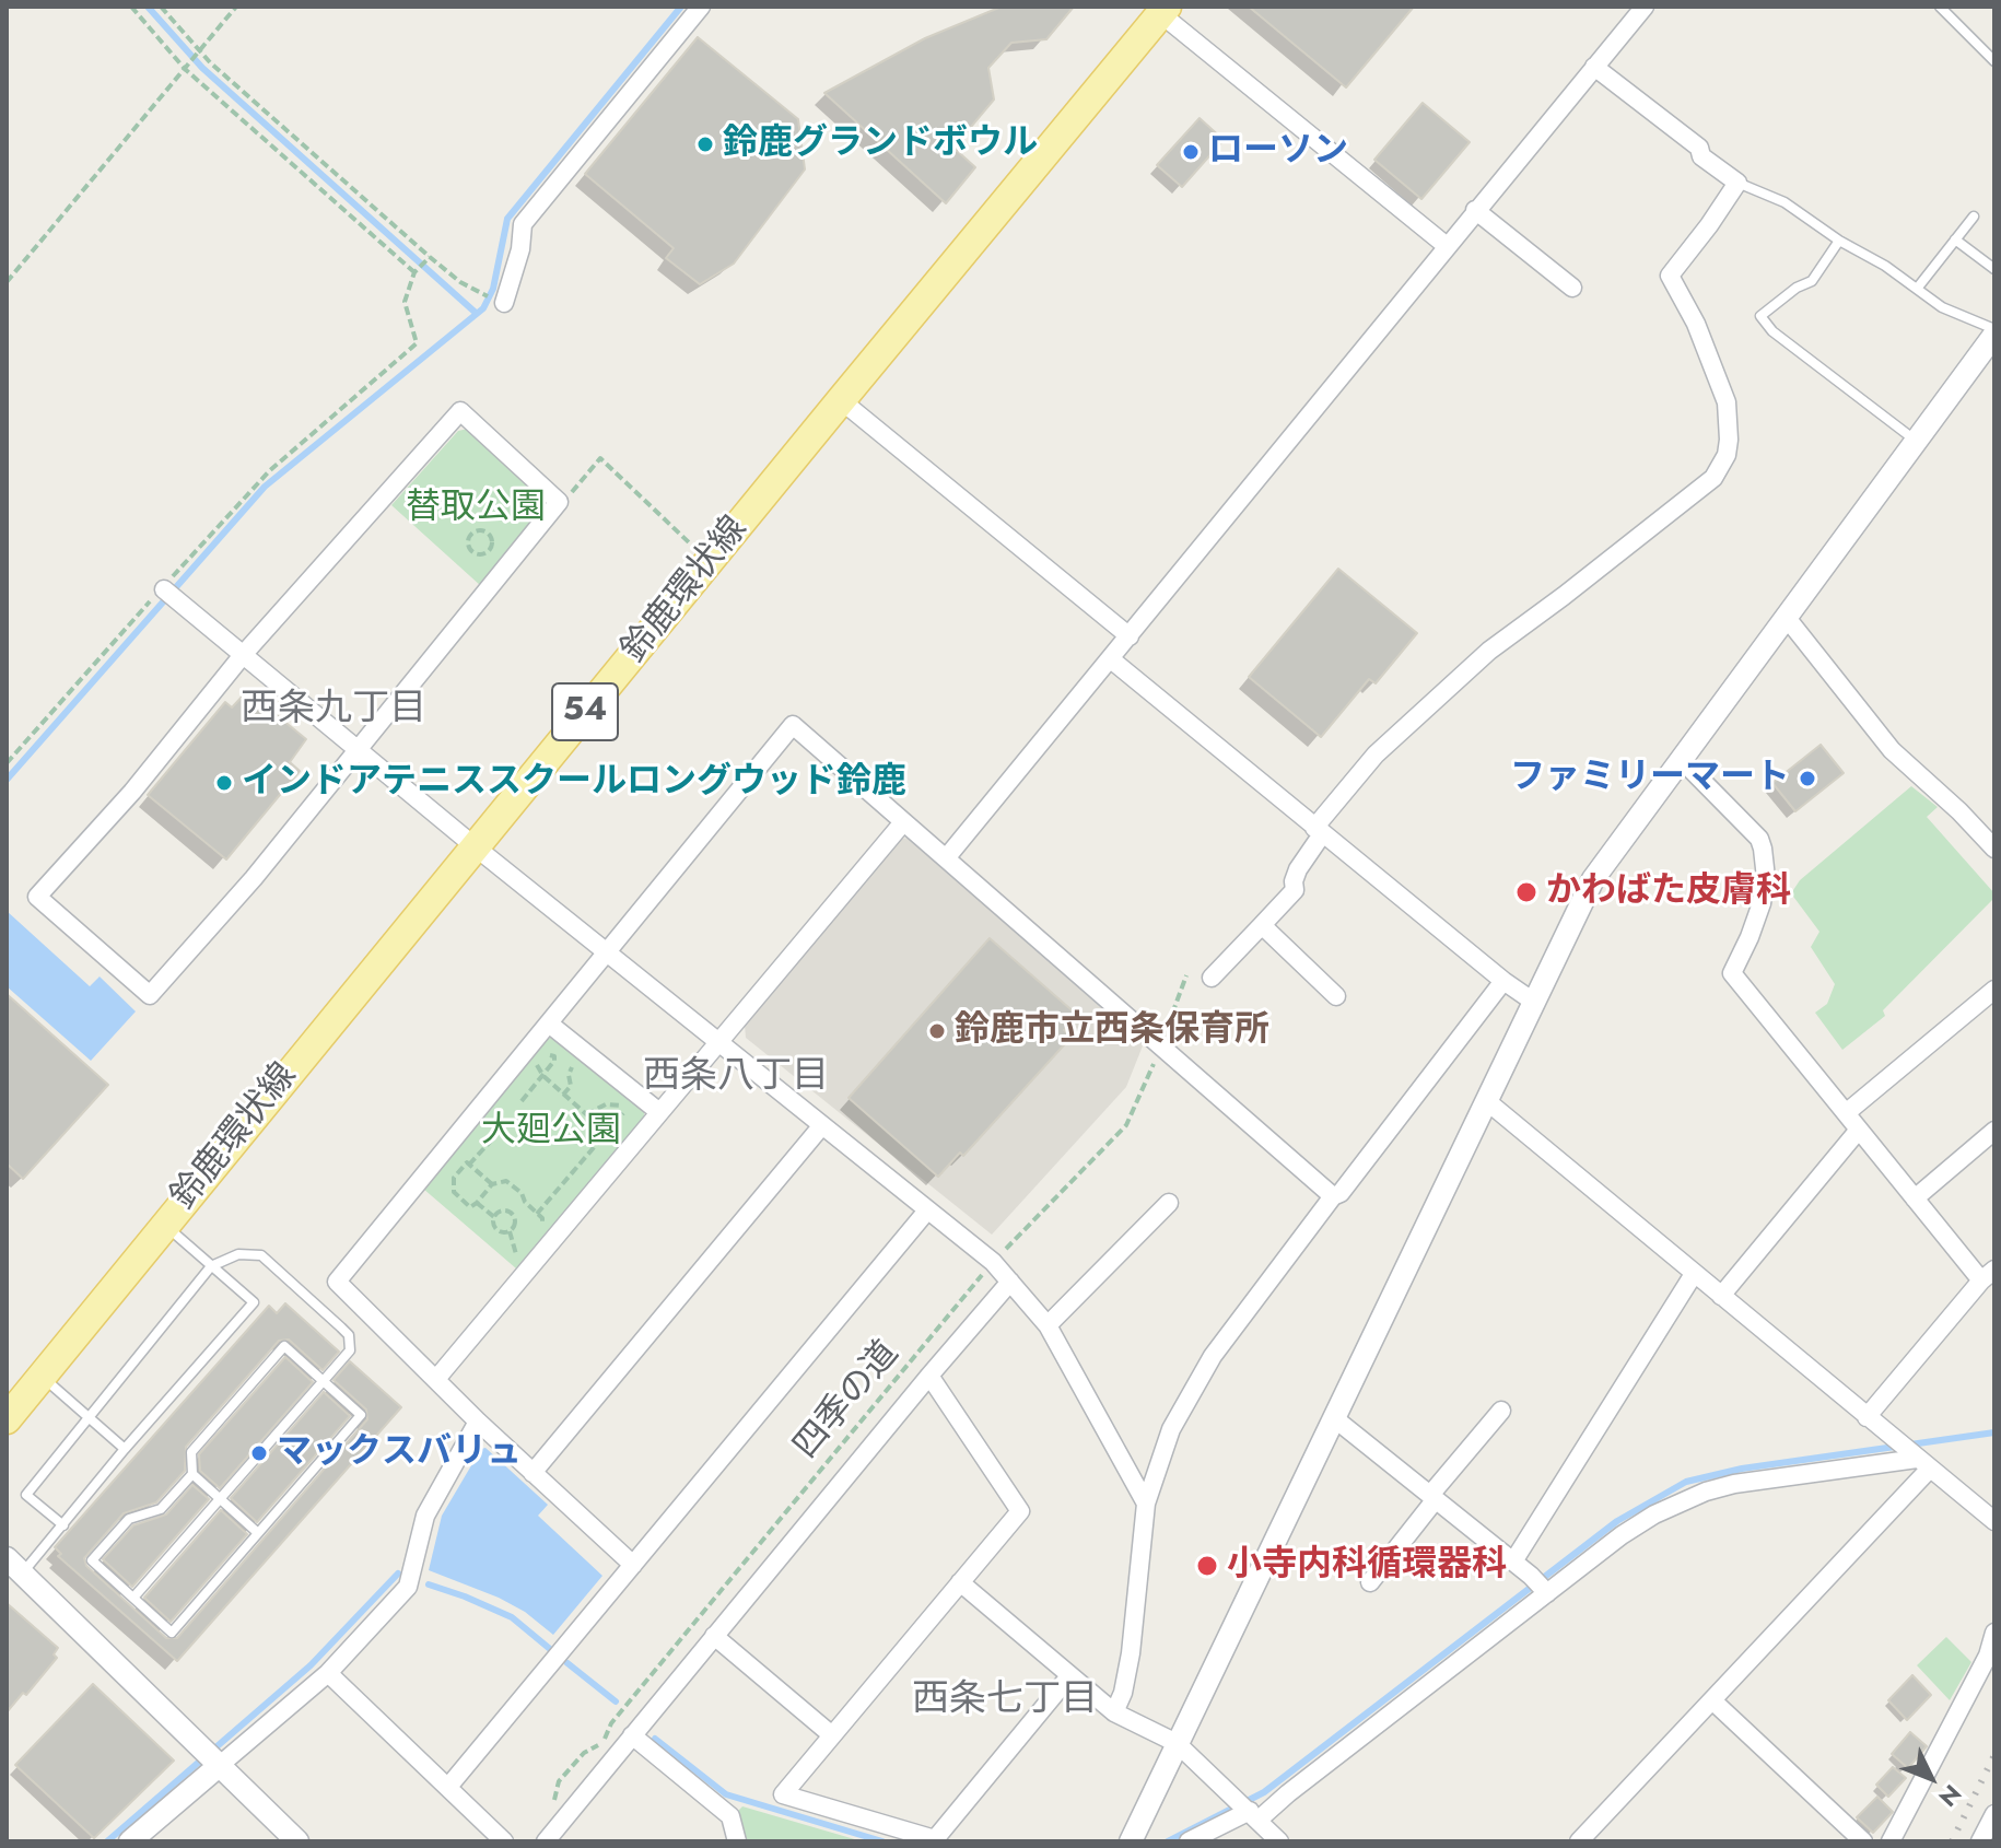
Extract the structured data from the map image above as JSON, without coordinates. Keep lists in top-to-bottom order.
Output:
{
  "streets": {
    "main road": ["鈴鹿環状線", "54"],
    "path": ["四季の道"]
  },
  "districts": ["西条九丁目", "西条八丁目", "西条七丁目"],
  "parks": ["替取公園", "大廻公園"],
  "places": [
    "鈴鹿グランドボウル",
    "ローソン",
    "ファミリーマート",
    "インドアテニススクールロングウッド鈴鹿",
    "かわばた皮膚科",
    "鈴鹿市立西条保育所",
    "マックスバリュ",
    "小寺内科循環器科"
  ],
  "north": "bottom right"
}
